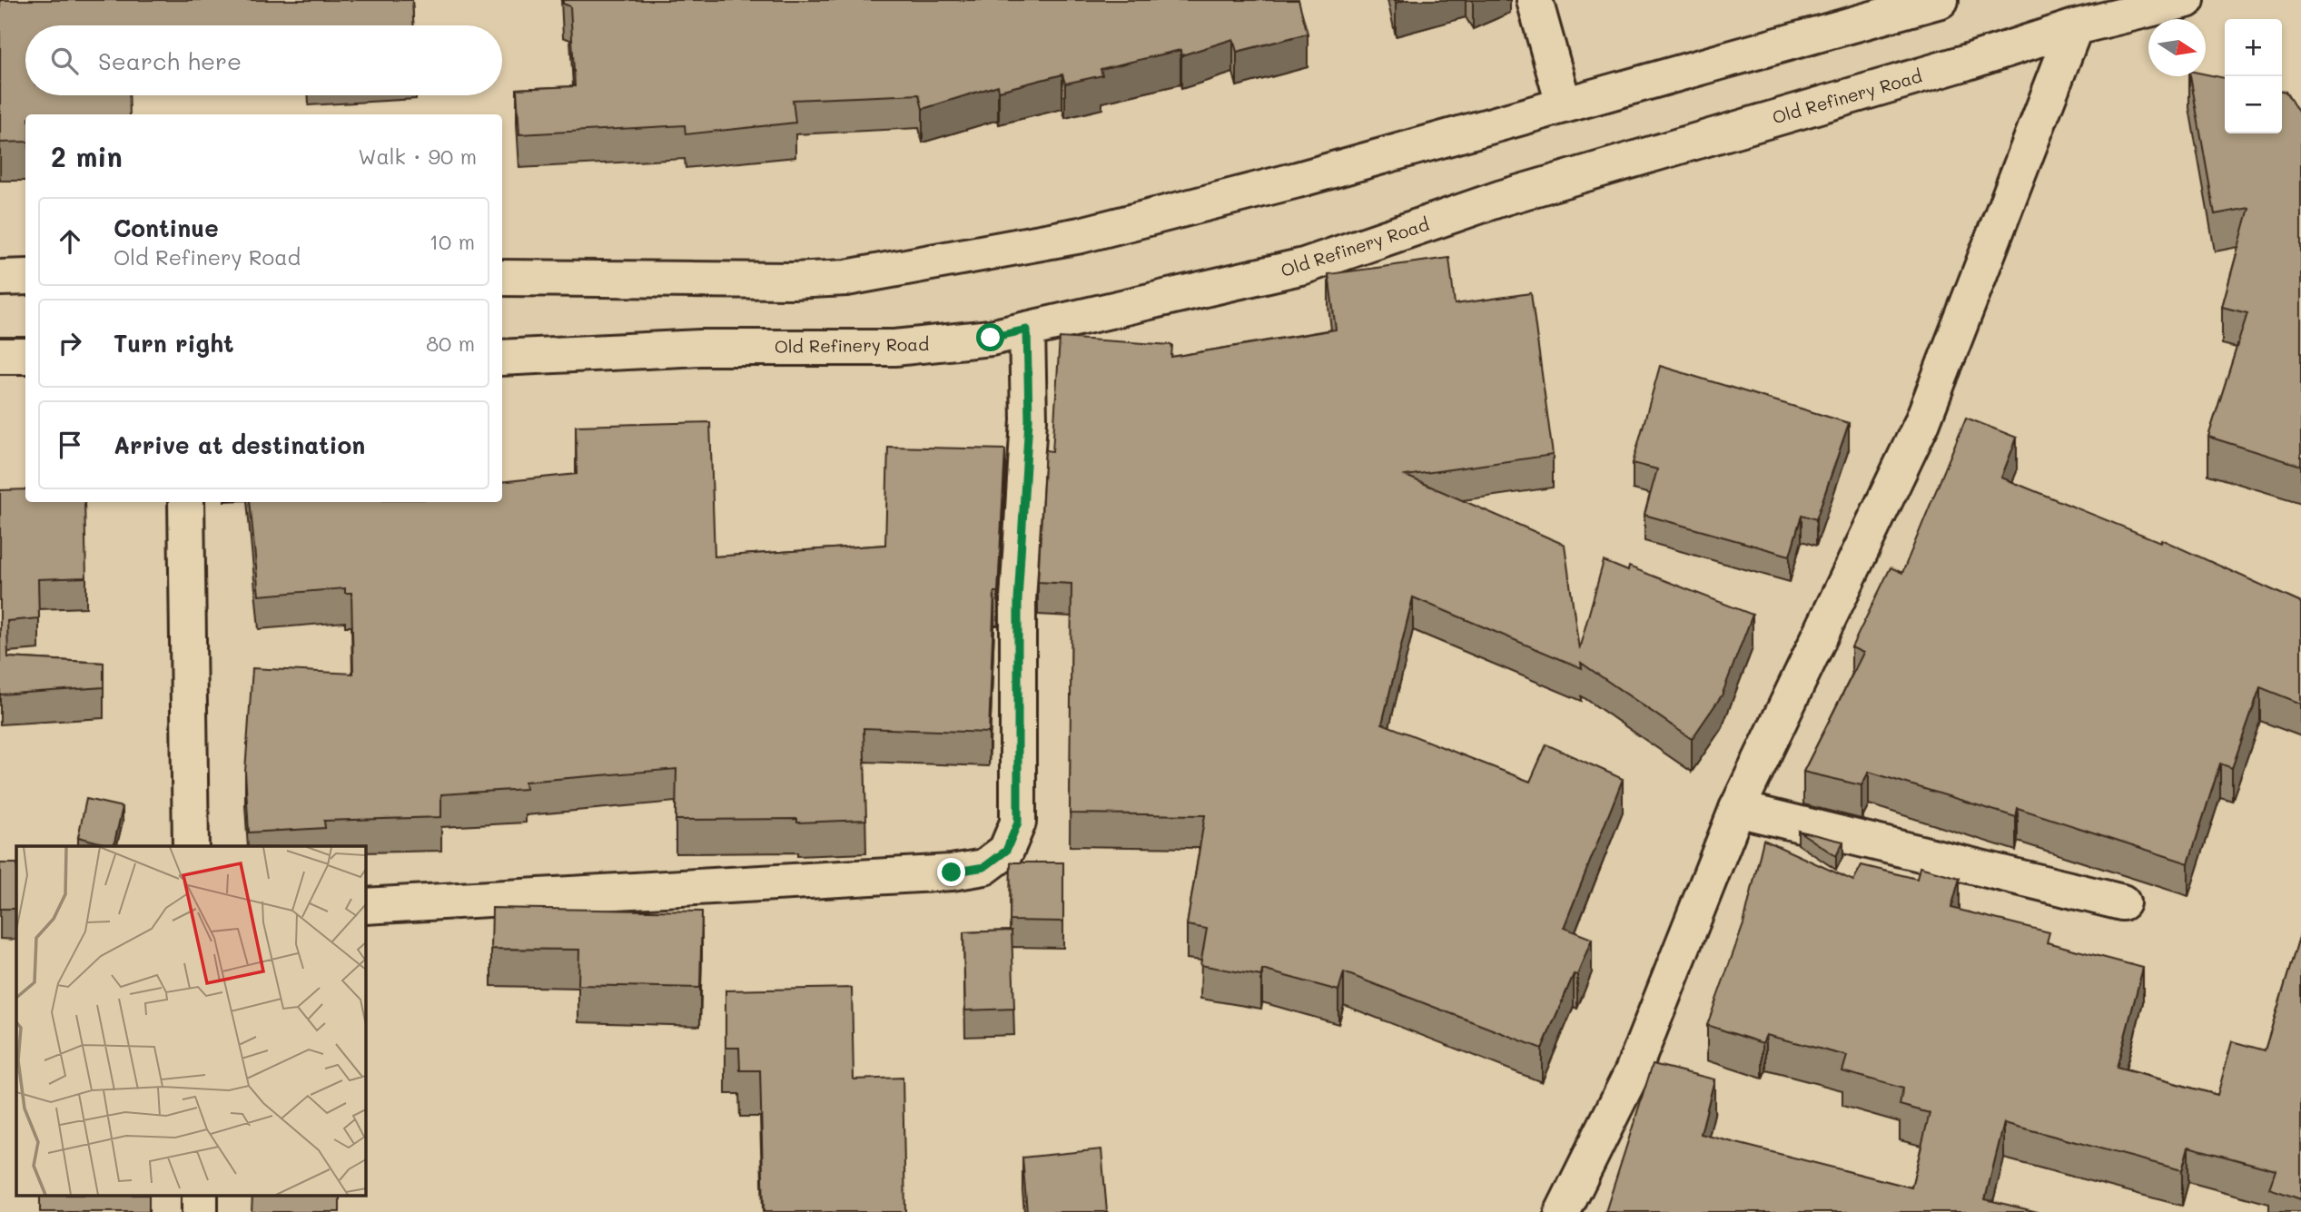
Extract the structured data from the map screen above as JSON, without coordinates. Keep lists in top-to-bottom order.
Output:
{
  "streets": {
    "street": ["Old Refinery Road"]
  },
  "north": "right",
  "page": {
    "map_buttons": ["+", "−"],
    "search": "Search here",
    "heading": ["2 min", "Walk · 90 m"],
    "list": [
      ["Continue", "Old Refinery Road", "10 m"],
      ["Turn right", "80 m"],
      "Arrive at destination"
    ]
  }
}
